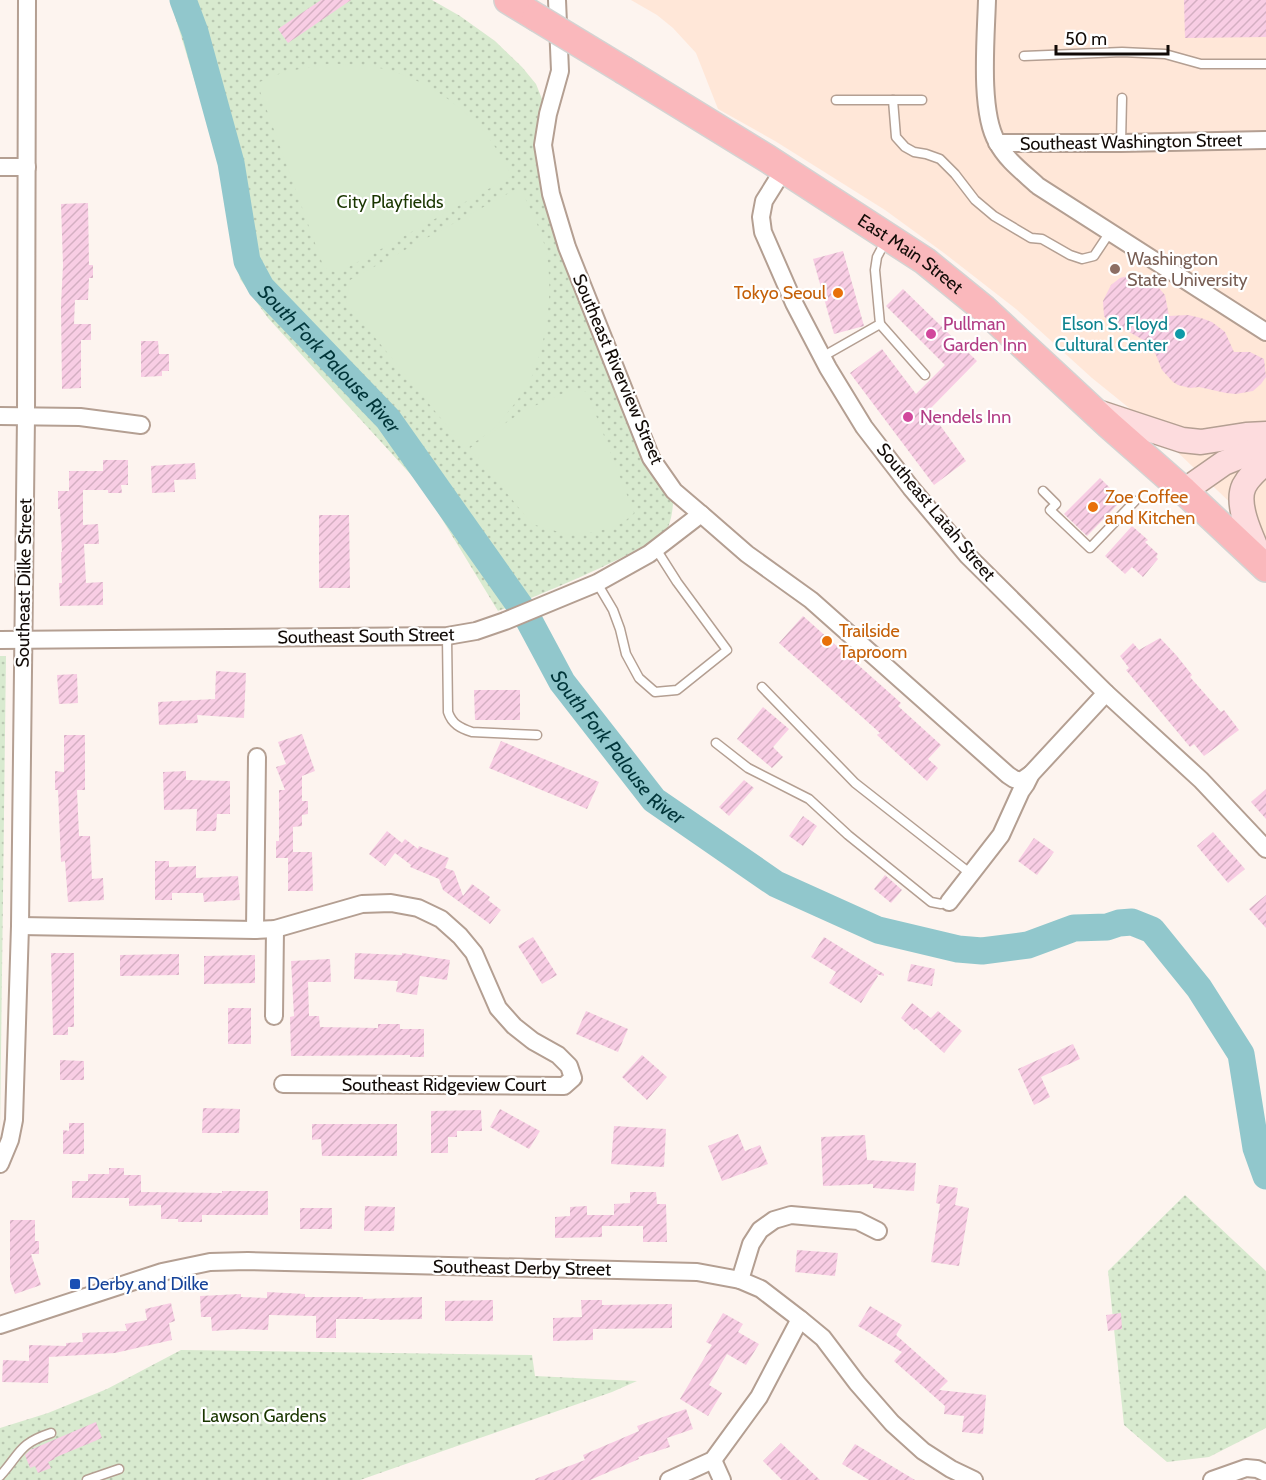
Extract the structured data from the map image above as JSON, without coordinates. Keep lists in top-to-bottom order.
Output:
{
  "streets": {
    "main road": ["East Main Street"],
    "street": [
      "Southeast Washington Street",
      "Southeast Riverview Street",
      "Southeast Latah Street",
      "Southeast Dilke Street",
      "Southeast South Street",
      "Southeast Ridgeview Court",
      "Southeast Derby Street"
    ]
  },
  "crossings": [
    ["East Main Street", "Southeast Latah Street"],
    ["Southeast Riverview Street", "Southeast South Street"],
    ["Southeast Dilke Street", "Southeast South Street"],
    ["Southeast Dilke Street", "Southeast Ridgeview Court"]
  ],
  "water": ["South Fork Palouse River"],
  "parks": ["City Playfields", "Lawson Gardens"],
  "places": {
    "other": [
      "Washington State University",
      "Tokyo Seoul",
      "Pullman Garden Inn",
      "Elson S. Floyd Cultural Center",
      "Nendels Inn",
      "Zoe Coffee and Kitchen",
      "Trailside Taproom"
    ],
    "transit": ["Derby and Dilke"]
  },
  "scale_bar": "50 m"
}
